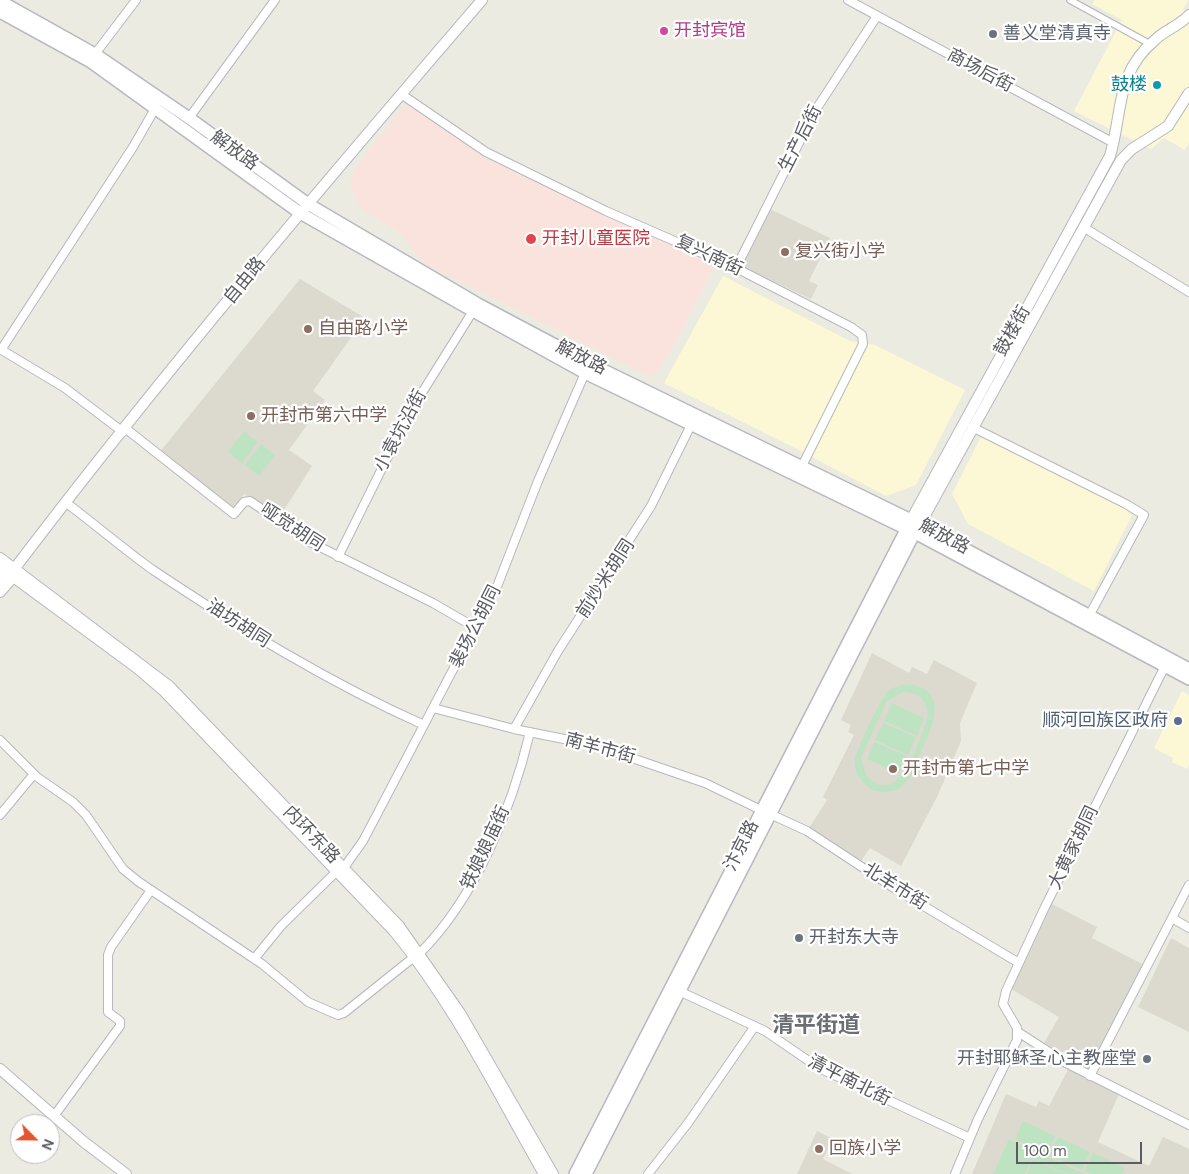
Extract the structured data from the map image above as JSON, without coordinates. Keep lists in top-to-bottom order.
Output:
{
  "streets": {
    "main road": ["解放路", "汴京路"],
    "street": [
      "商场后街",
      "生产后街",
      "复兴南街",
      "自由路",
      "鼓楼街",
      "小袁坑沿街",
      "哑觉胡同",
      "前炒米胡同",
      "油坊胡同",
      "裴场公胡同",
      "南羊市街",
      "内环东路",
      "铁娘娘庙街",
      "大黄家胡同",
      "北羊市街",
      "清平南北街"
    ]
  },
  "crossings": [
    ["商场后街", "生产后街"],
    ["商场后街", "鼓楼街"],
    ["生产后街", "复兴南街"],
    ["解放路", "复兴南街"],
    ["解放路", "自由路"],
    ["解放路", "鼓楼街"],
    ["解放路", "小袁坑沿街"],
    ["解放路", "前炒米胡同"],
    ["解放路", "裴场公胡同"],
    ["解放路", "汴京路"],
    ["解放路", "大黄家胡同"],
    ["复兴南街", "自由路"],
    ["自由路", "哑觉胡同"],
    ["自由路", "油坊胡同"],
    ["自由路", "内环东路"],
    ["鼓楼街", "汴京路"],
    ["小袁坑沿街", "哑觉胡同"],
    ["哑觉胡同", "裴场公胡同"],
    ["前炒米胡同", "南羊市街"],
    ["油坊胡同", "裴场公胡同"],
    ["裴场公胡同", "南羊市街"],
    ["裴场公胡同", "内环东路"],
    ["裴场公胡同", "铁娘娘庙街"],
    ["南羊市街", "汴京路"],
    ["南羊市街", "铁娘娘庙街"],
    ["南羊市街", "北羊市街"],
    ["内环东路", "铁娘娘庙街"],
    ["汴京路", "北羊市街"],
    ["汴京路", "清平南北街"],
    ["大黄家胡同", "北羊市街"]
  ],
  "districts": ["清平街道"],
  "places": [
    "开封宾馆",
    "善义堂清真寺",
    "鼓楼",
    "开封儿童医院",
    "复兴街小学",
    "自由路小学",
    "开封市第六中学",
    "顺河回族区政府",
    "开封市第七中学",
    "开封东大寺",
    "开封耶稣圣心主教座堂",
    "回族小学"
  ],
  "scale_bar": "100 m",
  "north": "bottom right"
}
